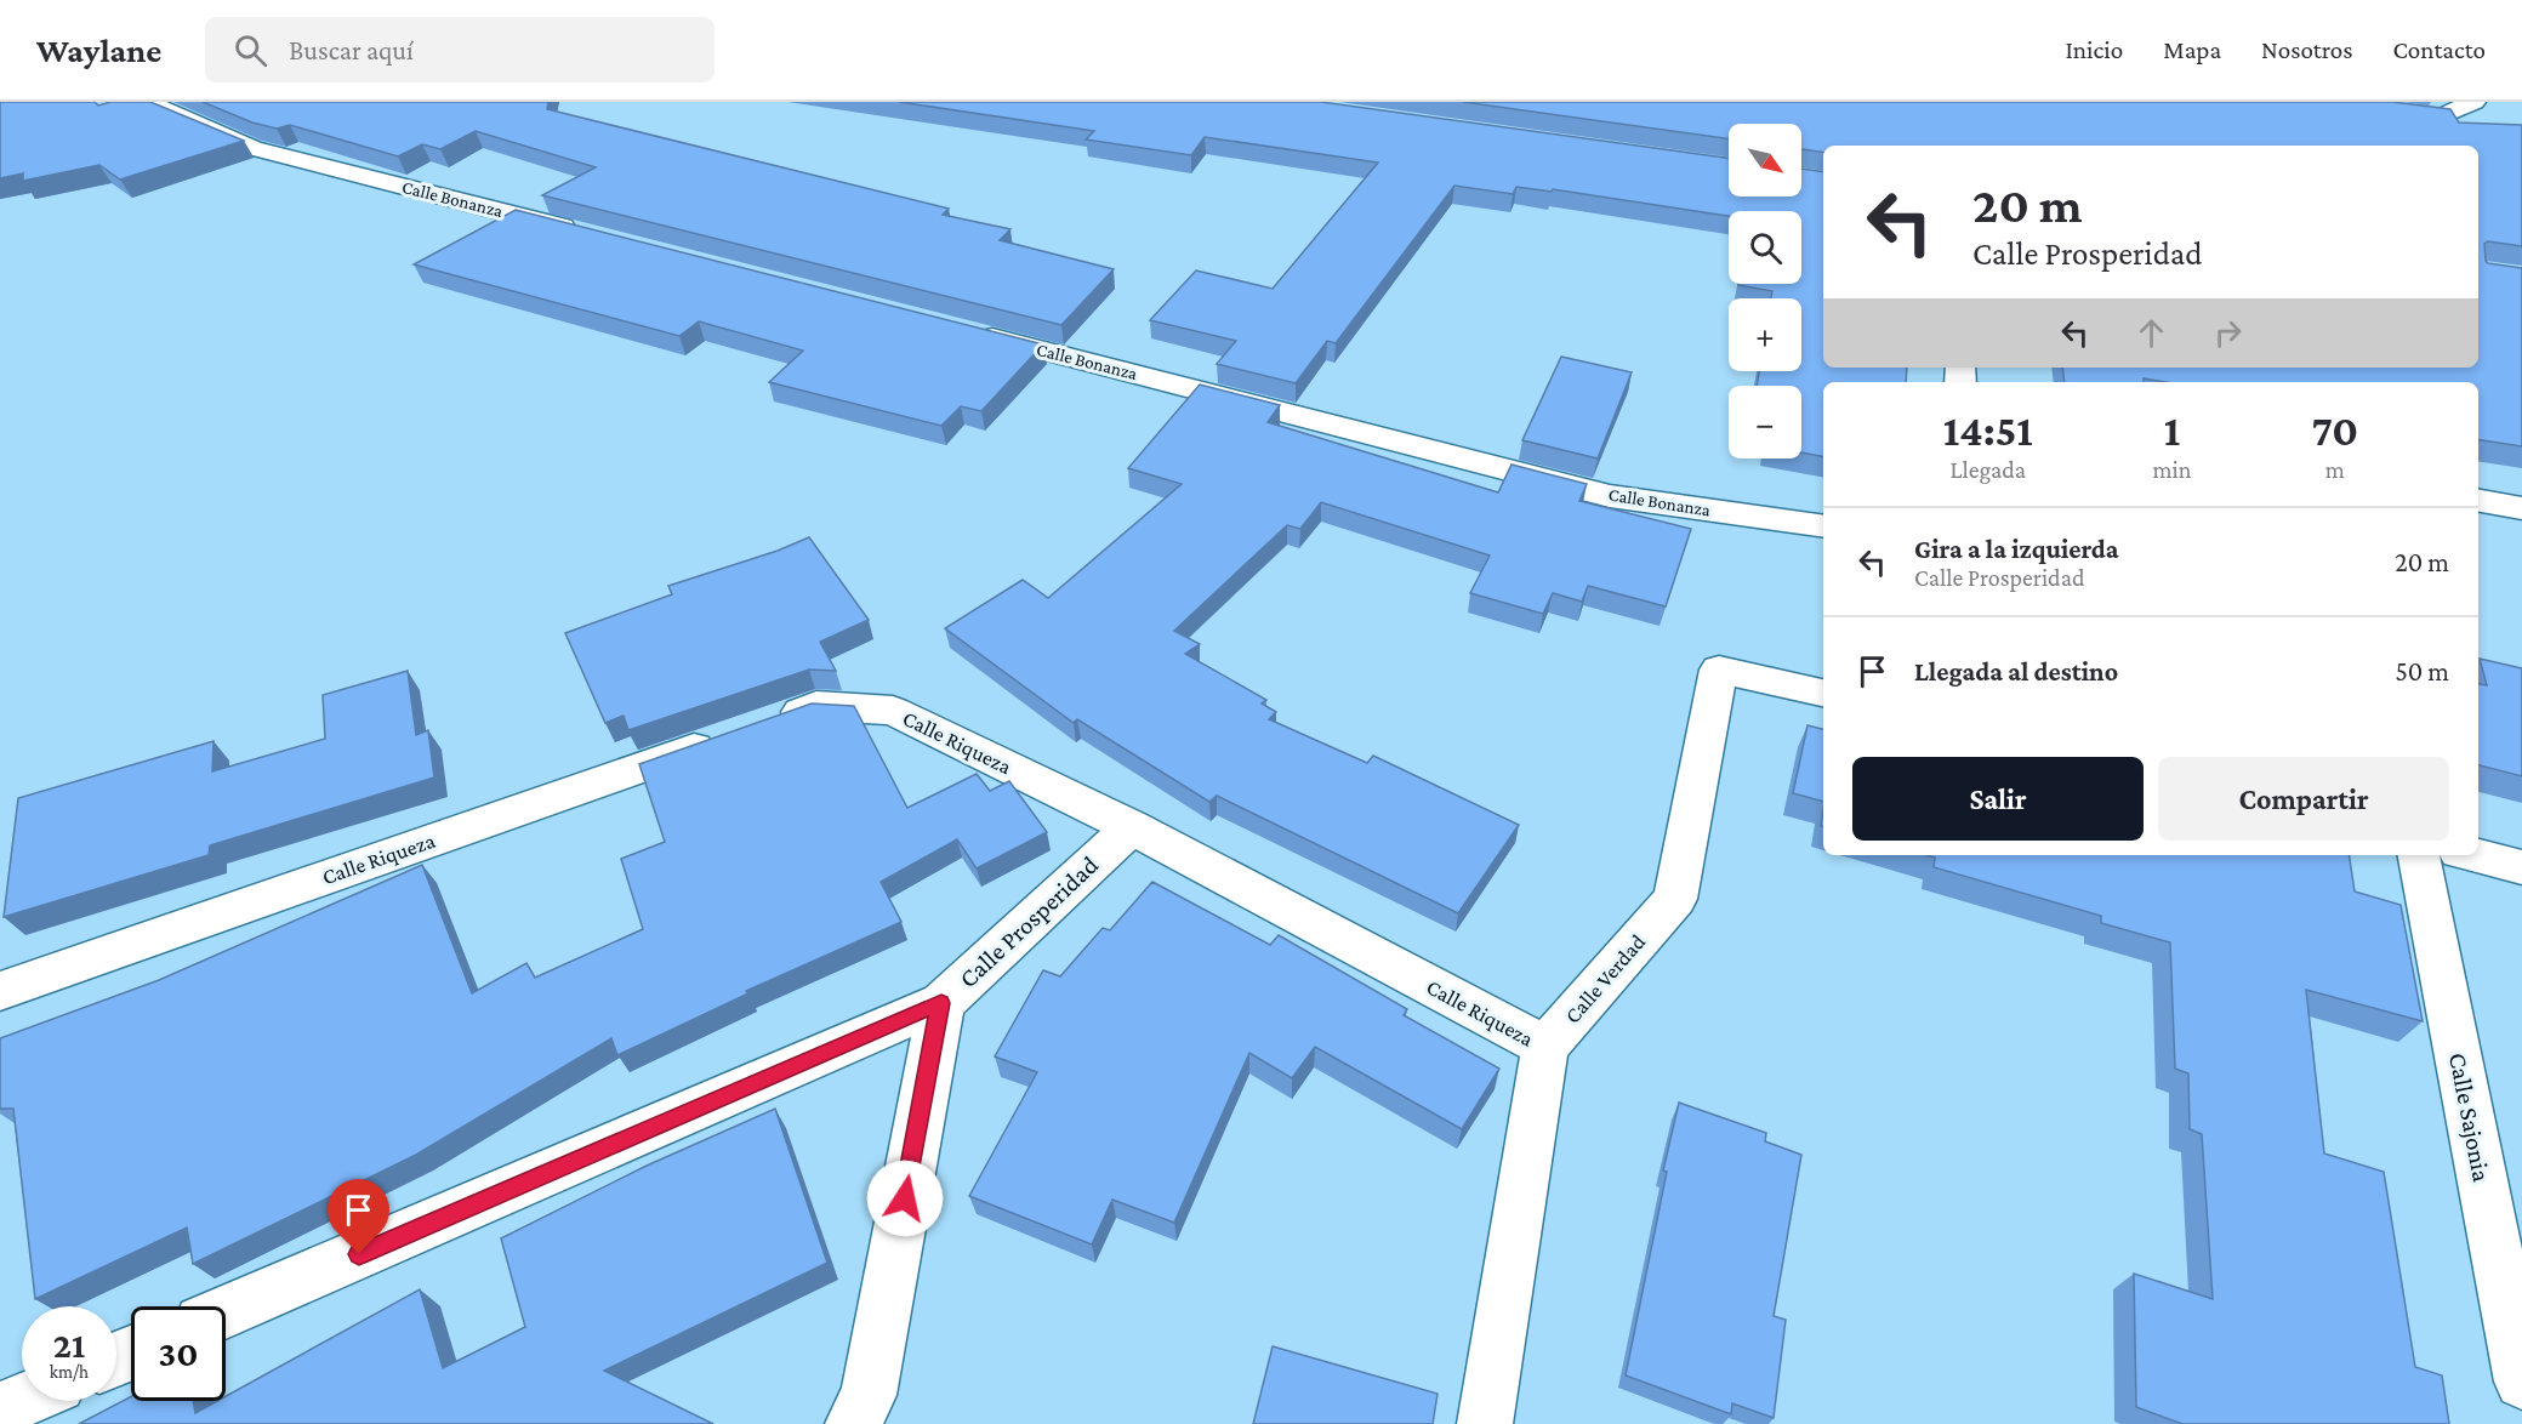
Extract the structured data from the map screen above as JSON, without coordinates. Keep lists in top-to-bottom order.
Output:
{
  "streets": {
    "street": [
      "Calle Bonanza",
      "Calle Riqueza",
      "Calle Prosperidad",
      "Calle Verdad",
      "Calle Sajonia"
    ]
  },
  "crossings": [
    ["Calle Riqueza", "Calle Prosperidad"],
    ["Calle Riqueza", "Calle Verdad"]
  ],
  "north": "bottom right",
  "page": {
    "header": "Waylane",
    "search": "Buscar aquí",
    "nav": [
      "Inicio",
      "Mapa",
      "Nosotros",
      "Contacto"
    ],
    "map_buttons": ["+", "−"],
    "turn": ["20 m", "Calle Prosperidad"],
    "eta": [
      "14:51",
      "Llegada",
      "1",
      "min",
      "70",
      "m"
    ],
    "list": [
      {
        "name": "Gira a la izquierda",
        "note": "Calle Prosperidad",
        "value": "20 m"
      },
      {
        "name": "Llegada al destino",
        "value": "50 m"
      }
    ],
    "buttons": ["Salir", "Compartir"],
    "speed": "21 km/h",
    "limit": "30"
  }
}
